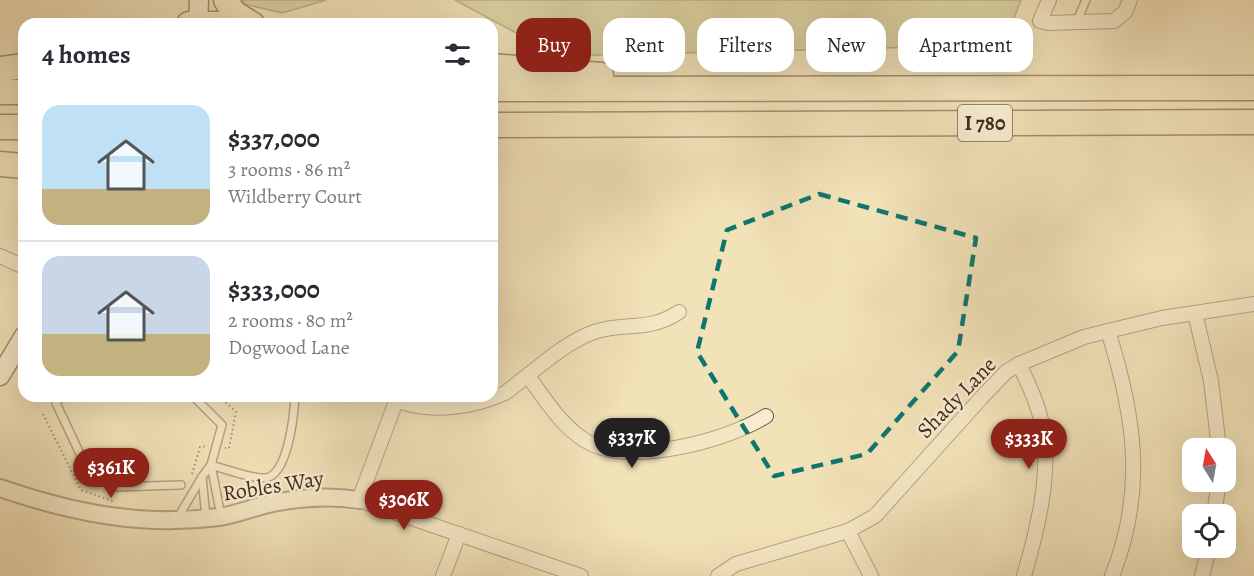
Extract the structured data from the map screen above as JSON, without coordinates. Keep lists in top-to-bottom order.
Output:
{
  "streets": {
    "highway": ["I 780"],
    "street": ["Shady Lane", "Robles Way"]
  },
  "north": "top",
  "page": {
    "chip": [
      "Buy",
      "Rent",
      "Filters",
      "New",
      "Apartment"
    ],
    "heading": "4 homes",
    "list": [
      {
        "name": "$337,000",
        "note": "3 rooms · 86 m² · Wildberry Court"
      },
      {
        "name": "$333,000",
        "note": "2 rooms · 80 m² · Dogwood Lane"
      }
    ],
    "price": [
      "$337K",
      "$333K",
      "$361K",
      "$306K"
    ]
  }
}
